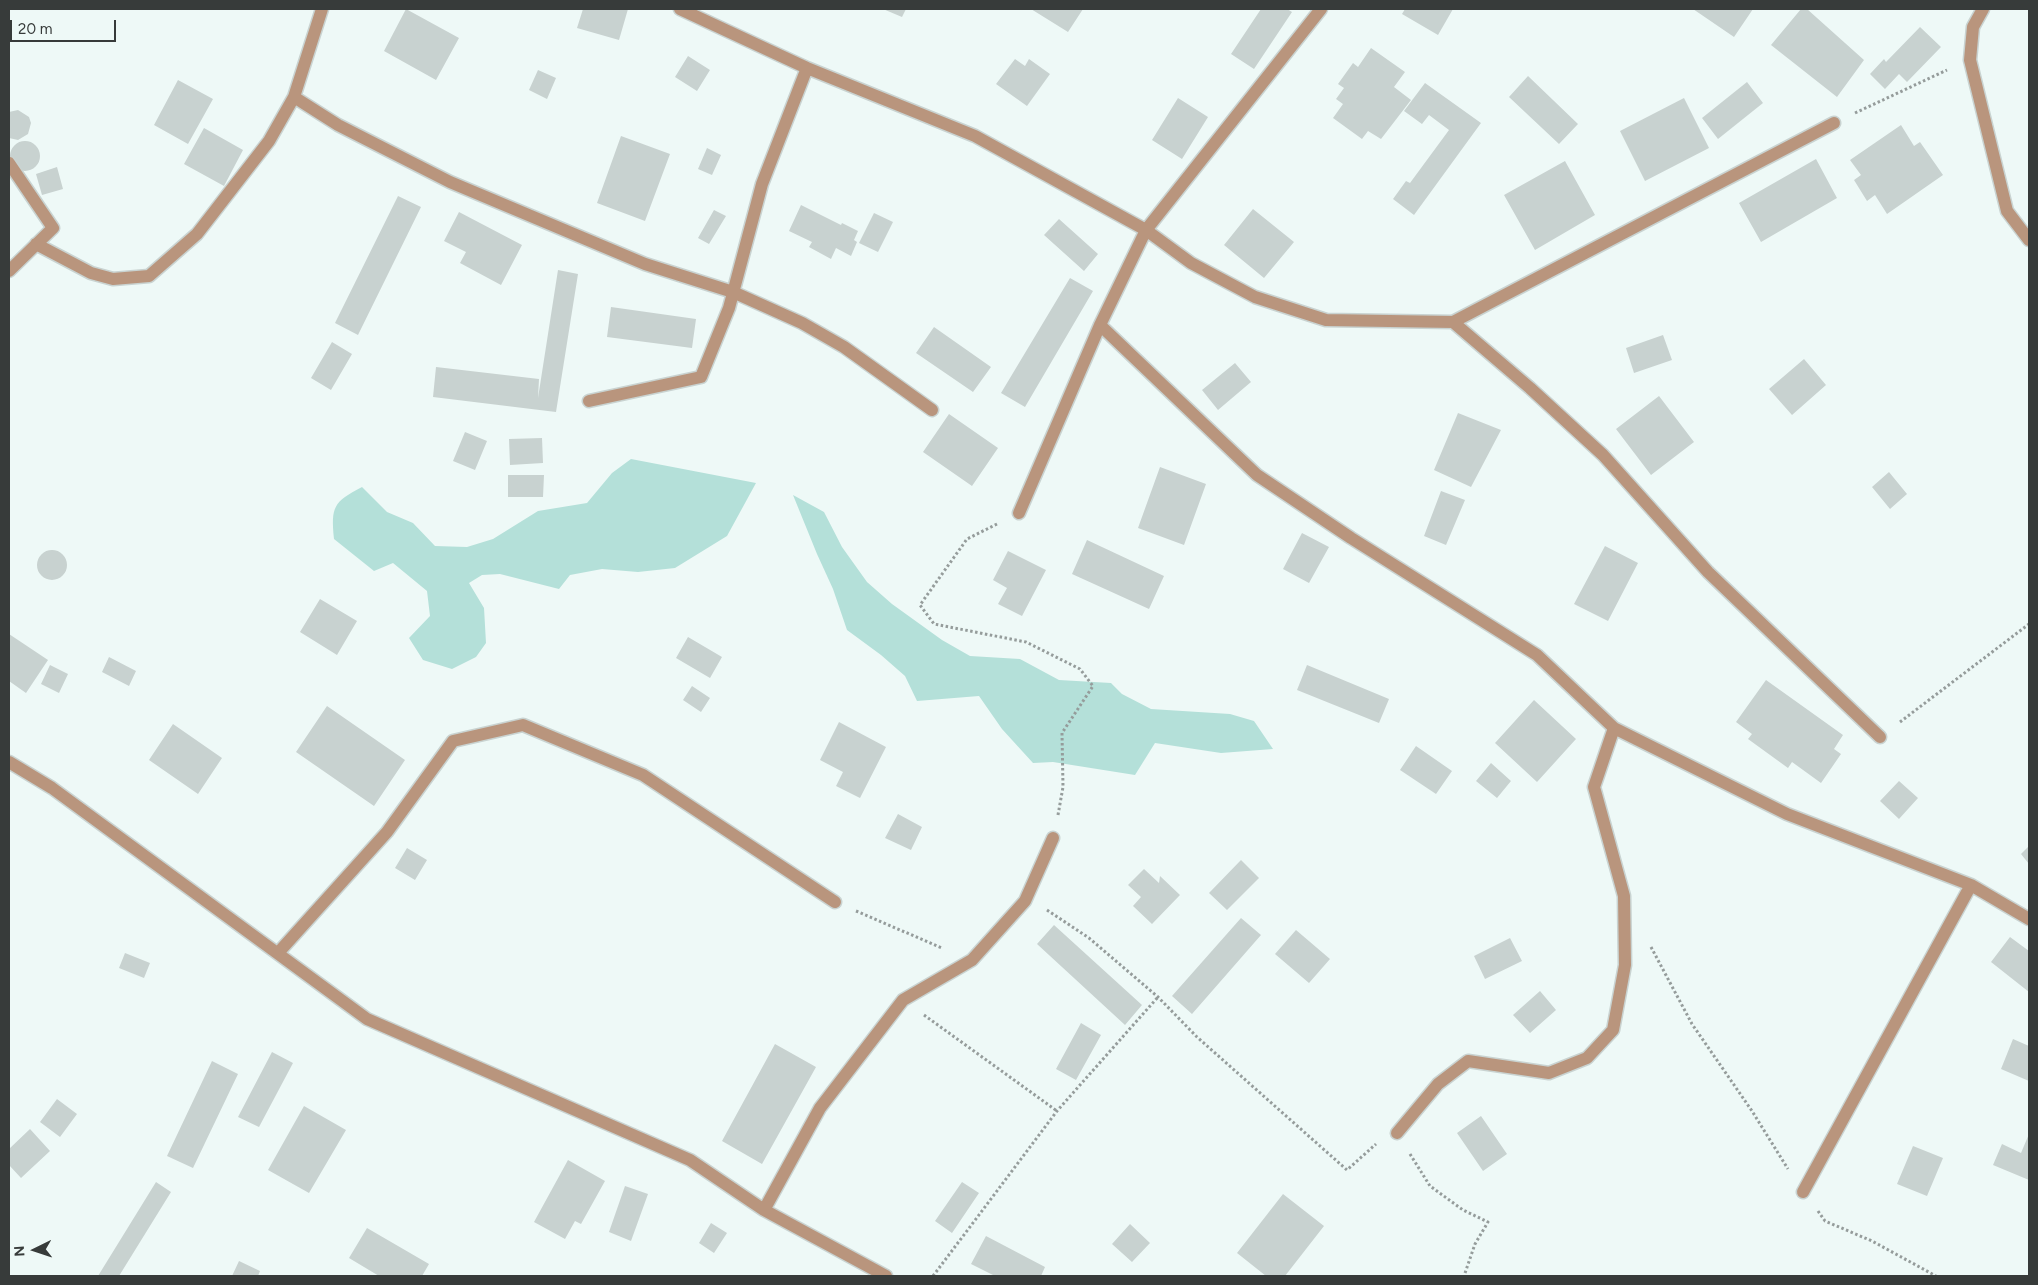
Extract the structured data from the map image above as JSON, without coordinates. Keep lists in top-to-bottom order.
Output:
{
  "scale_bar": "20 m",
  "north": "left"
}
